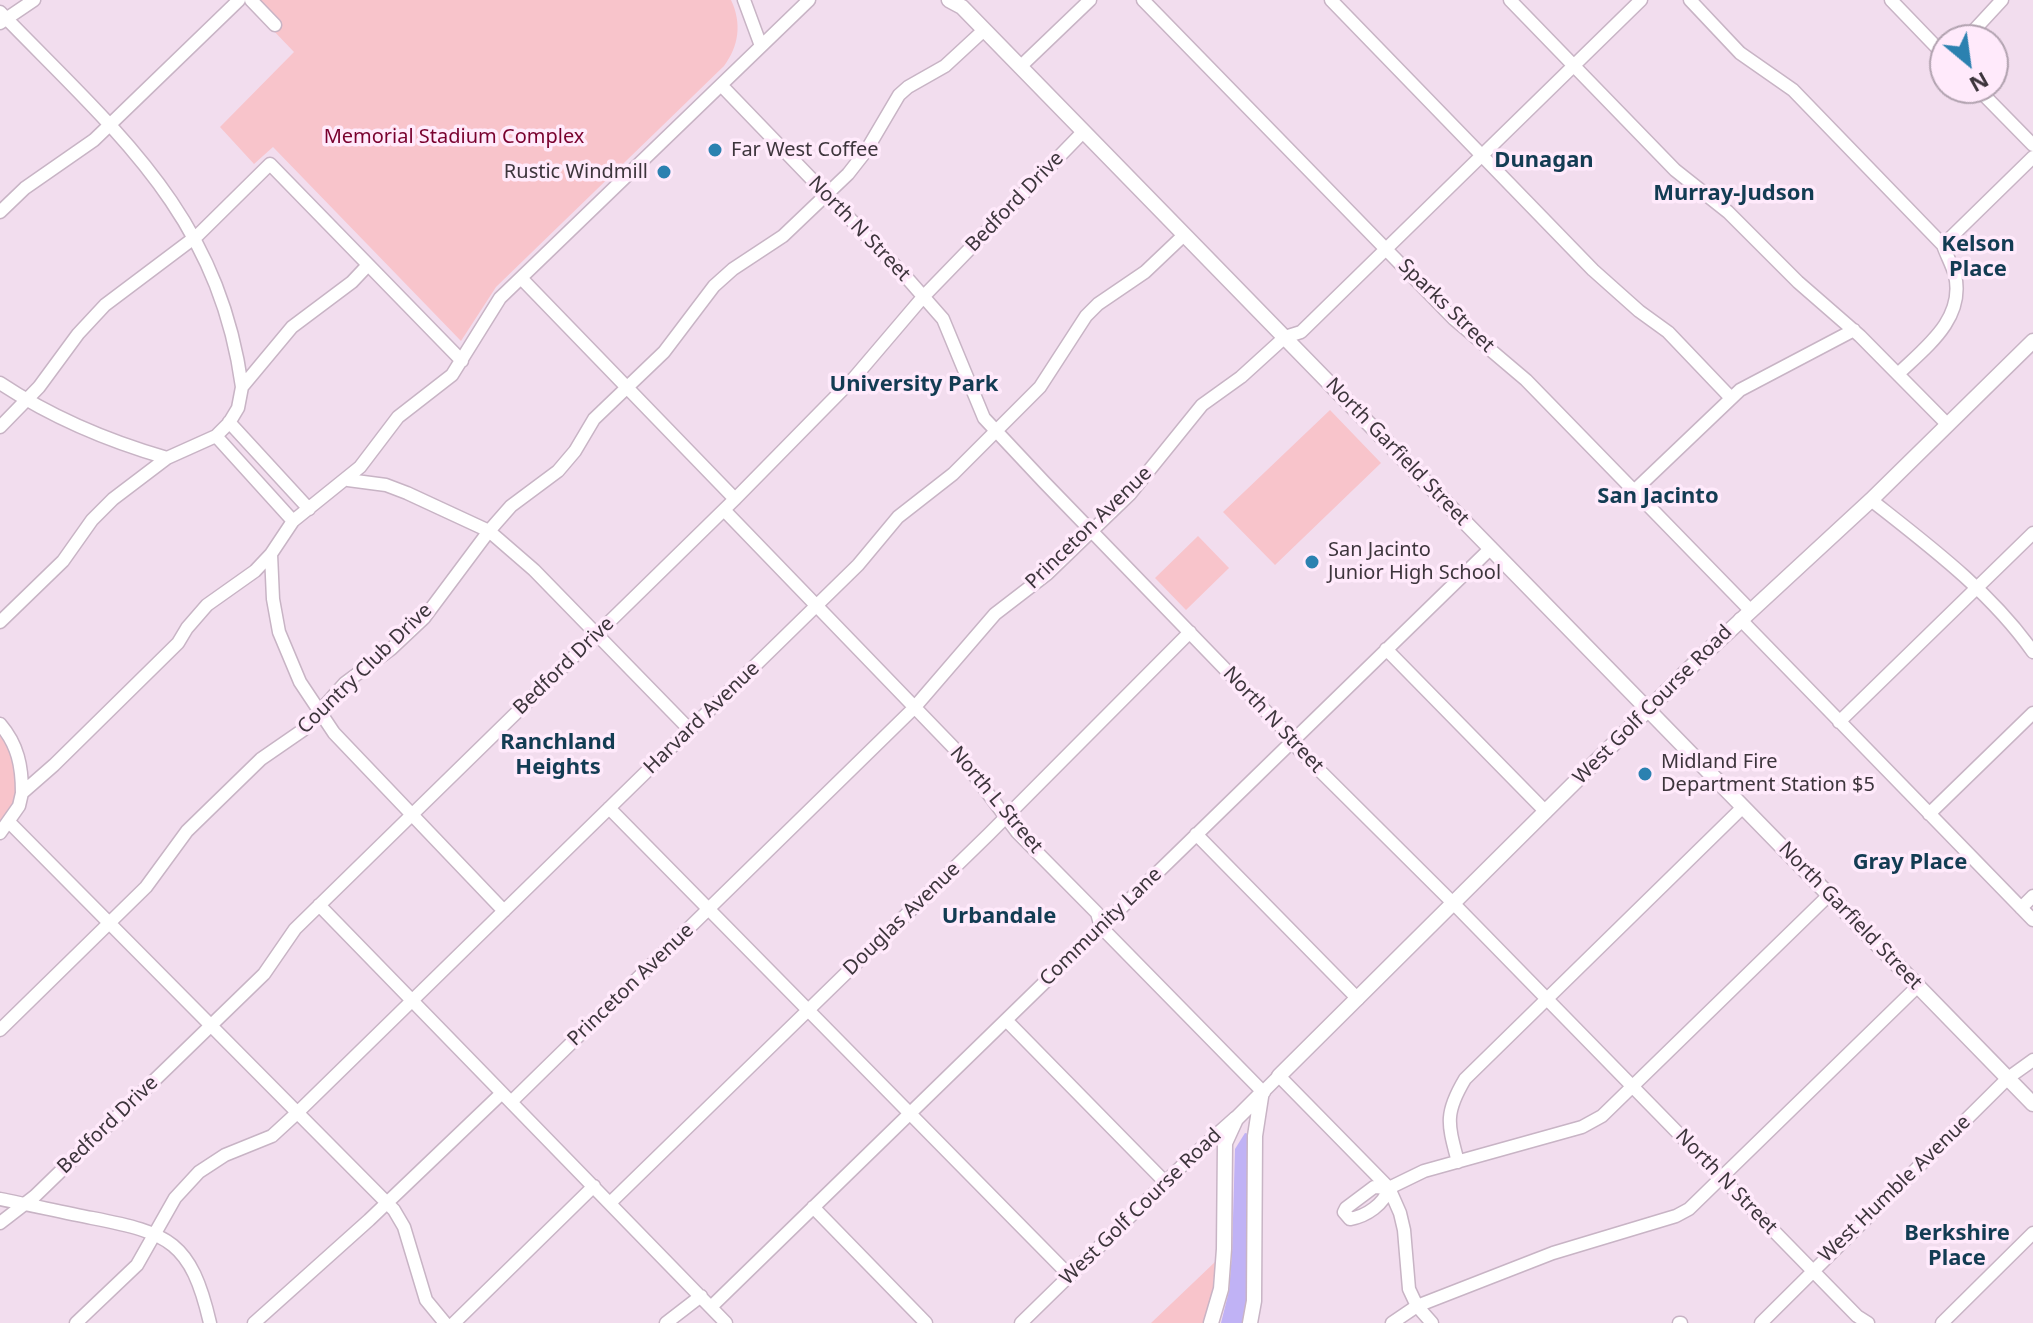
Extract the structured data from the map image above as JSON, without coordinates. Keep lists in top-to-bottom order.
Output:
{
  "streets": {
    "main road": ["North Garfield Street", "West Golf Course Road"],
    "street": [
      "Bedford Drive",
      "North N Street",
      "Sparks Street",
      "Princeton Avenue",
      "Country Club Drive",
      "Harvard Avenue",
      "North L Street",
      "Douglas Avenue",
      "Community Lane",
      "West Humble Avenue"
    ]
  },
  "crossings": [
    ["Bedford Drive", "North N Street"],
    ["Bedford Drive", "North Garfield Street"],
    ["Bedford Drive", "North L Street"],
    ["North N Street", "Princeton Avenue"],
    ["North N Street", "Country Club Drive"],
    ["North N Street", "West Golf Course Road"],
    ["North N Street", "Harvard Avenue"],
    ["North N Street", "Douglas Avenue"],
    ["North N Street", "Community Lane"],
    ["North N Street", "West Humble Avenue"],
    ["Sparks Street", "Princeton Avenue"],
    ["Sparks Street", "West Golf Course Road"],
    ["North Garfield Street", "Princeton Avenue"],
    ["North Garfield Street", "Country Club Drive"],
    ["North Garfield Street", "West Golf Course Road"],
    ["North Garfield Street", "Harvard Avenue"],
    ["North Garfield Street", "Community Lane"],
    ["North Garfield Street", "West Humble Avenue"],
    ["Princeton Avenue", "North L Street"],
    ["West Golf Course Road", "North L Street"],
    ["Harvard Avenue", "North L Street"],
    ["North L Street", "Douglas Avenue"],
    ["North L Street", "Community Lane"]
  ],
  "districts": [
    "Dunagan",
    "Murray-Judson",
    "Kelson Place",
    "University Park",
    "San Jacinto",
    "Ranchland Heights",
    "Gray Place",
    "Urbandale",
    "Berkshire Place"
  ],
  "parks": ["Memorial Stadium Complex"],
  "places": [
    "Far West Coffee",
    "Rustic Windmill",
    "San Jacinto Junior High School",
    "Midland Fire Department Station $5"
  ],
  "north": "bottom right"
}
